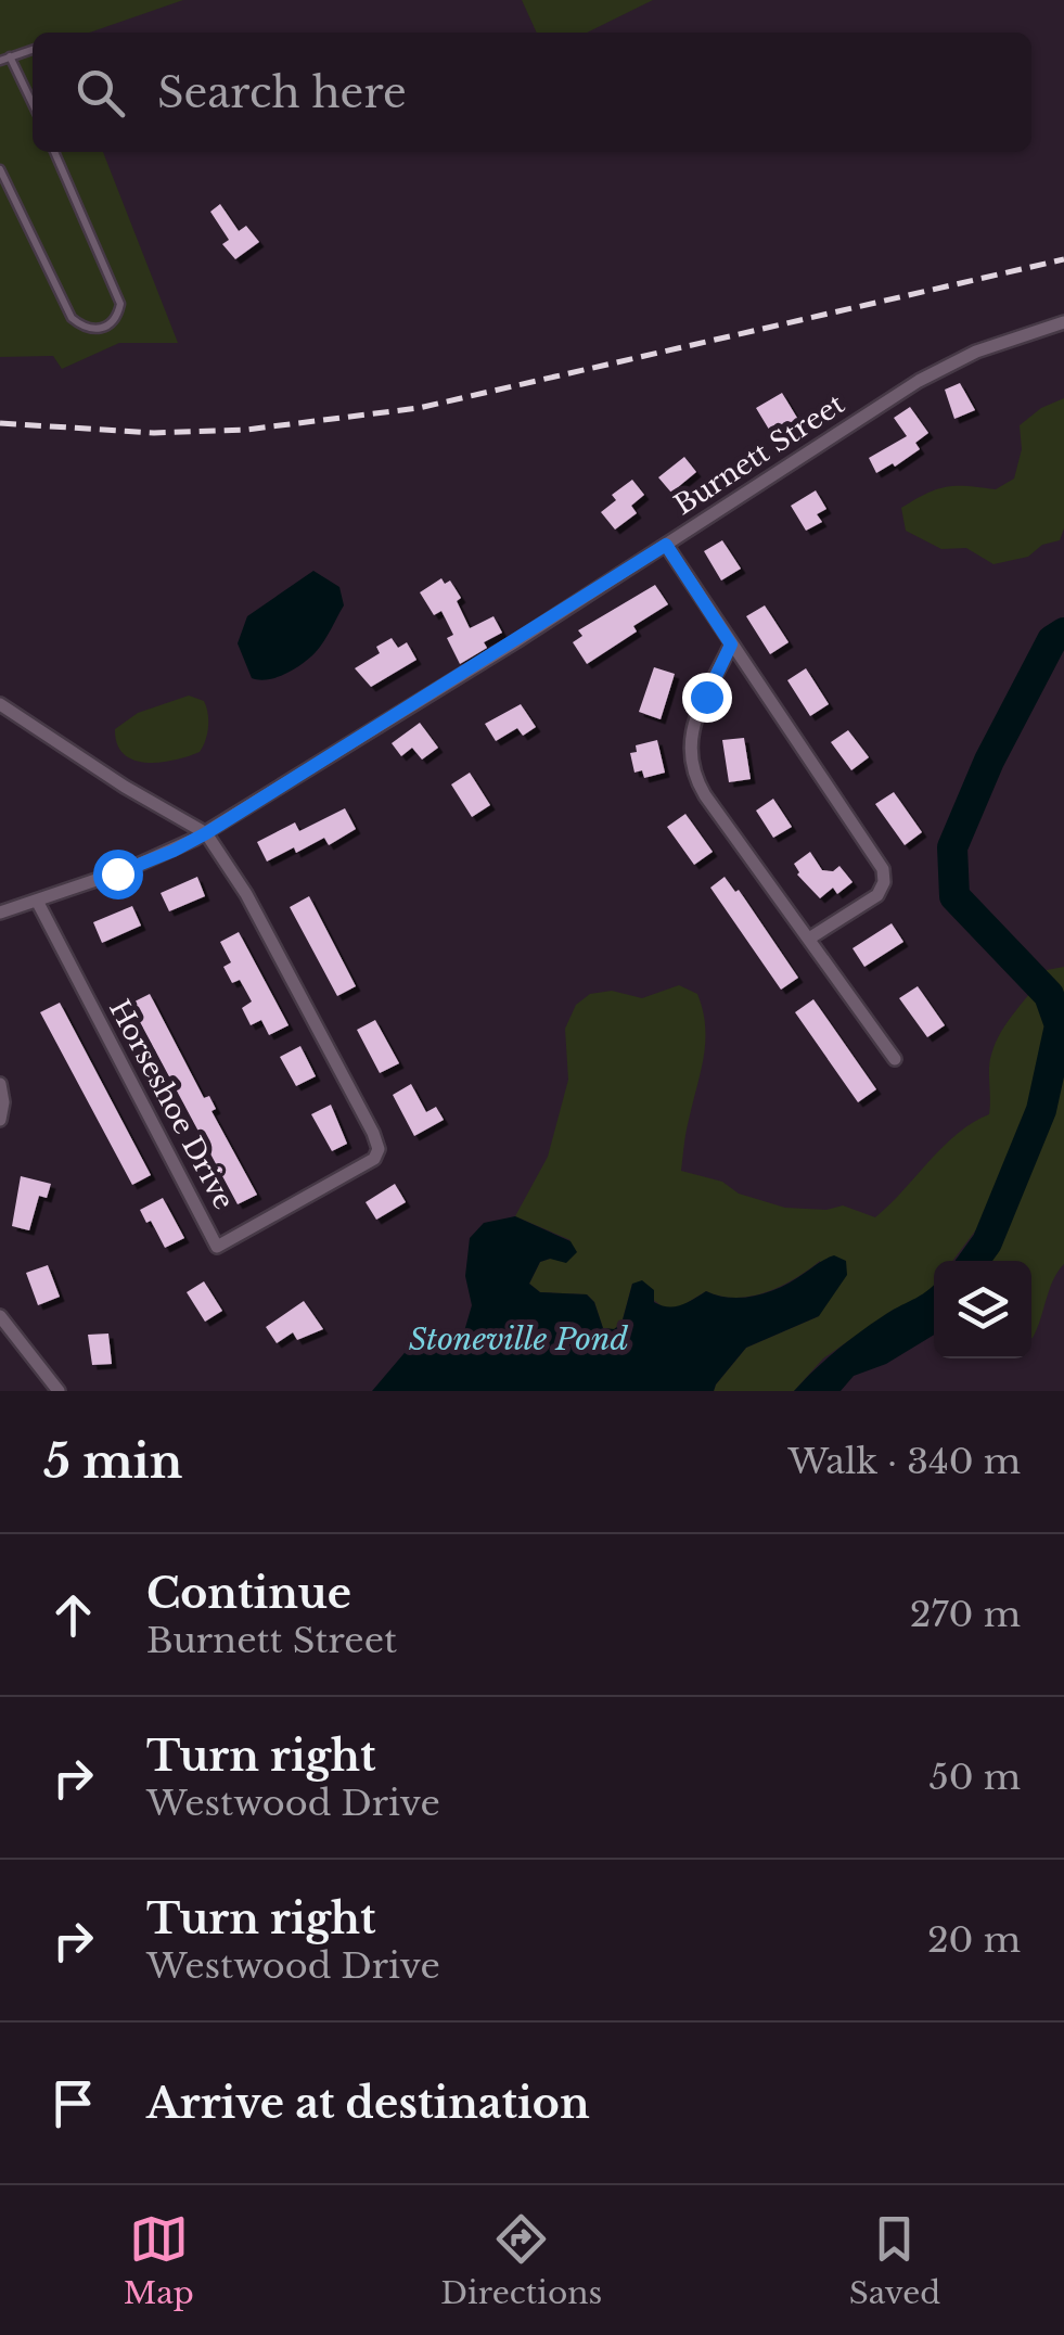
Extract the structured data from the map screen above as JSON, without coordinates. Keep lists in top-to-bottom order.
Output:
{
  "streets": {
    "street": ["Burnett Street", "Horseshoe Drive"]
  },
  "crossings": [
    ["Burnett Street", "Horseshoe Drive"]
  ],
  "water": ["Stoneville Pond"],
  "page": {
    "search": "Search here",
    "heading": ["5 min", "Walk · 340 m"],
    "list": [
      ["Continue", "Burnett Street", "270 m"],
      ["Turn right", "Westwood Drive", "50 m"],
      ["Turn right", "Westwood Drive", "20 m"],
      "Arrive at destination"
    ],
    "nav": ["Map", "Directions", "Saved"]
  }
}
